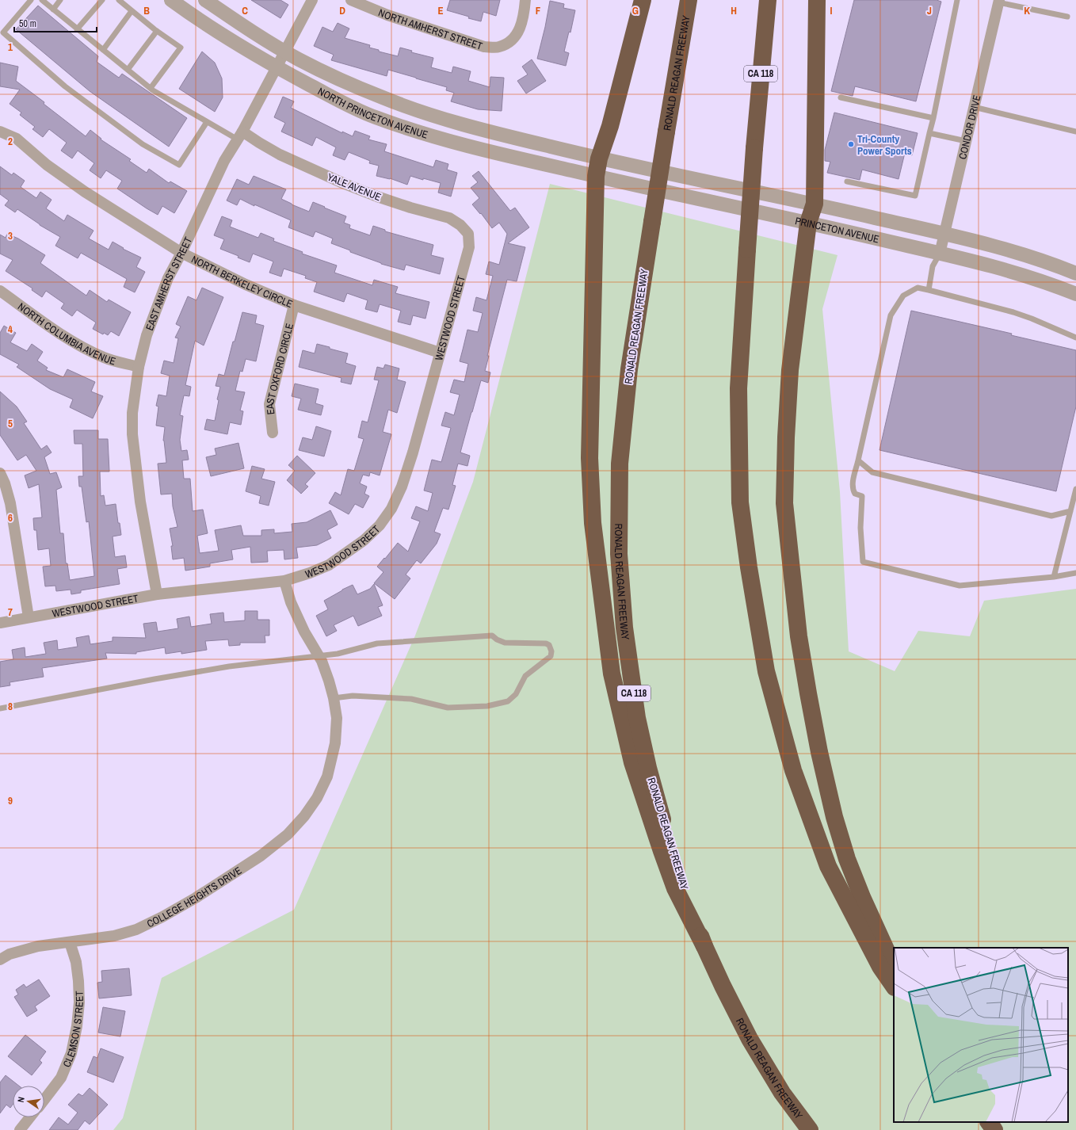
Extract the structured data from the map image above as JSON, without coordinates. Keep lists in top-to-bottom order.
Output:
{
  "streets": {
    "highway": ["RONALD REAGAN FREEWAY", "CA 118"],
    "street": [
      "NORTH AMHERST STREET",
      "NORTH PRINCETON AVENUE",
      "CONDOR DRIVE",
      "YALE AVENUE",
      "PRINCETON AVENUE",
      "NORTH BERKELEY CIRCLE",
      "EAST AMHERST STREET",
      "WESTWOOD STREET",
      "NORTH COLUMBIA AVENUE",
      "EAST OXFORD CIRCLE",
      "COLLEGE HEIGHTS DRIVE",
      "CLEMSON STREET"
    ]
  },
  "crossings": [
    ["NORTH PRINCETON AVENUE", "PRINCETON AVENUE"],
    ["NORTH PRINCETON AVENUE", "EAST AMHERST STREET"],
    ["CONDOR DRIVE", "PRINCETON AVENUE"],
    ["YALE AVENUE", "EAST AMHERST STREET"],
    ["YALE AVENUE", "WESTWOOD STREET"],
    ["NORTH BERKELEY CIRCLE", "EAST AMHERST STREET"],
    ["NORTH BERKELEY CIRCLE", "WESTWOOD STREET"],
    ["NORTH BERKELEY CIRCLE", "EAST OXFORD CIRCLE"],
    ["EAST AMHERST STREET", "WESTWOOD STREET"],
    ["EAST AMHERST STREET", "NORTH COLUMBIA AVENUE"],
    ["WESTWOOD STREET", "COLLEGE HEIGHTS DRIVE"],
    ["COLLEGE HEIGHTS DRIVE", "CLEMSON STREET"]
  ],
  "places": ["Tri-County Power Sports"],
  "scale_bar": "50 m",
  "north": "left",
  "grid": {
    "columns": [
      "B",
      "C",
      "D",
      "E",
      "F",
      "G",
      "H",
      "I",
      "J",
      "K"
    ],
    "rows": [
      "1",
      "2",
      "3",
      "4",
      "5",
      "6",
      "7",
      "8",
      "9"
    ]
  }
}
